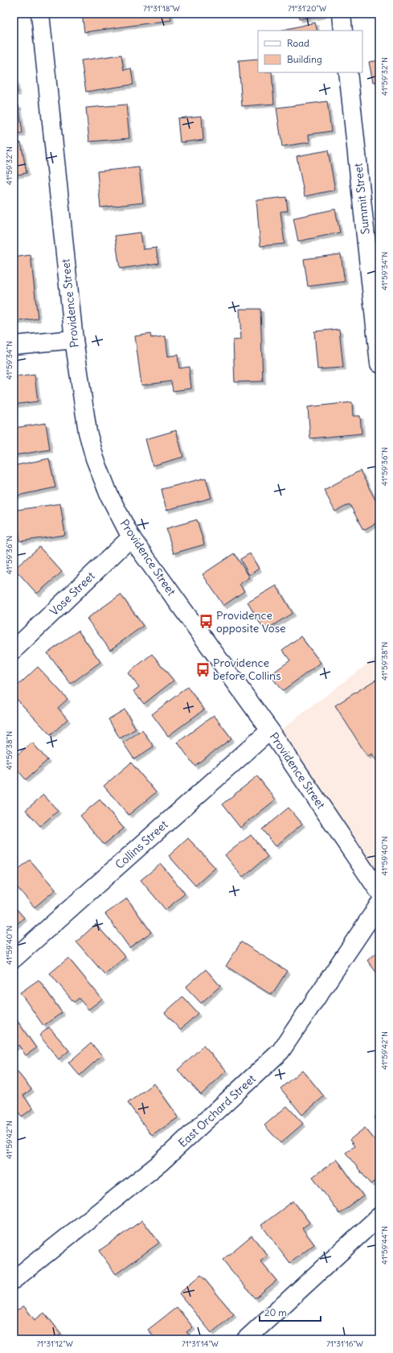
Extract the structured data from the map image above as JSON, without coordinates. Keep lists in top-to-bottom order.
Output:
{
  "streets": {
    "street": [
      "Summit Street",
      "Providence Street",
      "Vose Street",
      "Collins Street",
      "East Orchard Street"
    ]
  },
  "crossings": [
    ["Providence Street", "Vose Street"],
    ["Providence Street", "Collins Street"]
  ],
  "places": {
    "bus stop": ["Providence opposite Vose", "Providence before Collins"]
  },
  "legend": ["Road", "Building"],
  "scale_bar": "20 m",
  "coordinates": [
    "71°31'18\"W",
    "71°31'20\"W",
    "41°59'32\"N",
    "41°59'34\"N",
    "41°59'36\"N",
    "41°59'38\"N",
    "41°59'40\"N",
    "41°59'42\"N",
    "41°59'44\"N",
    "71°31'12\"W",
    "71°31'14\"W",
    "71°31'16\"W"
  ]
}
